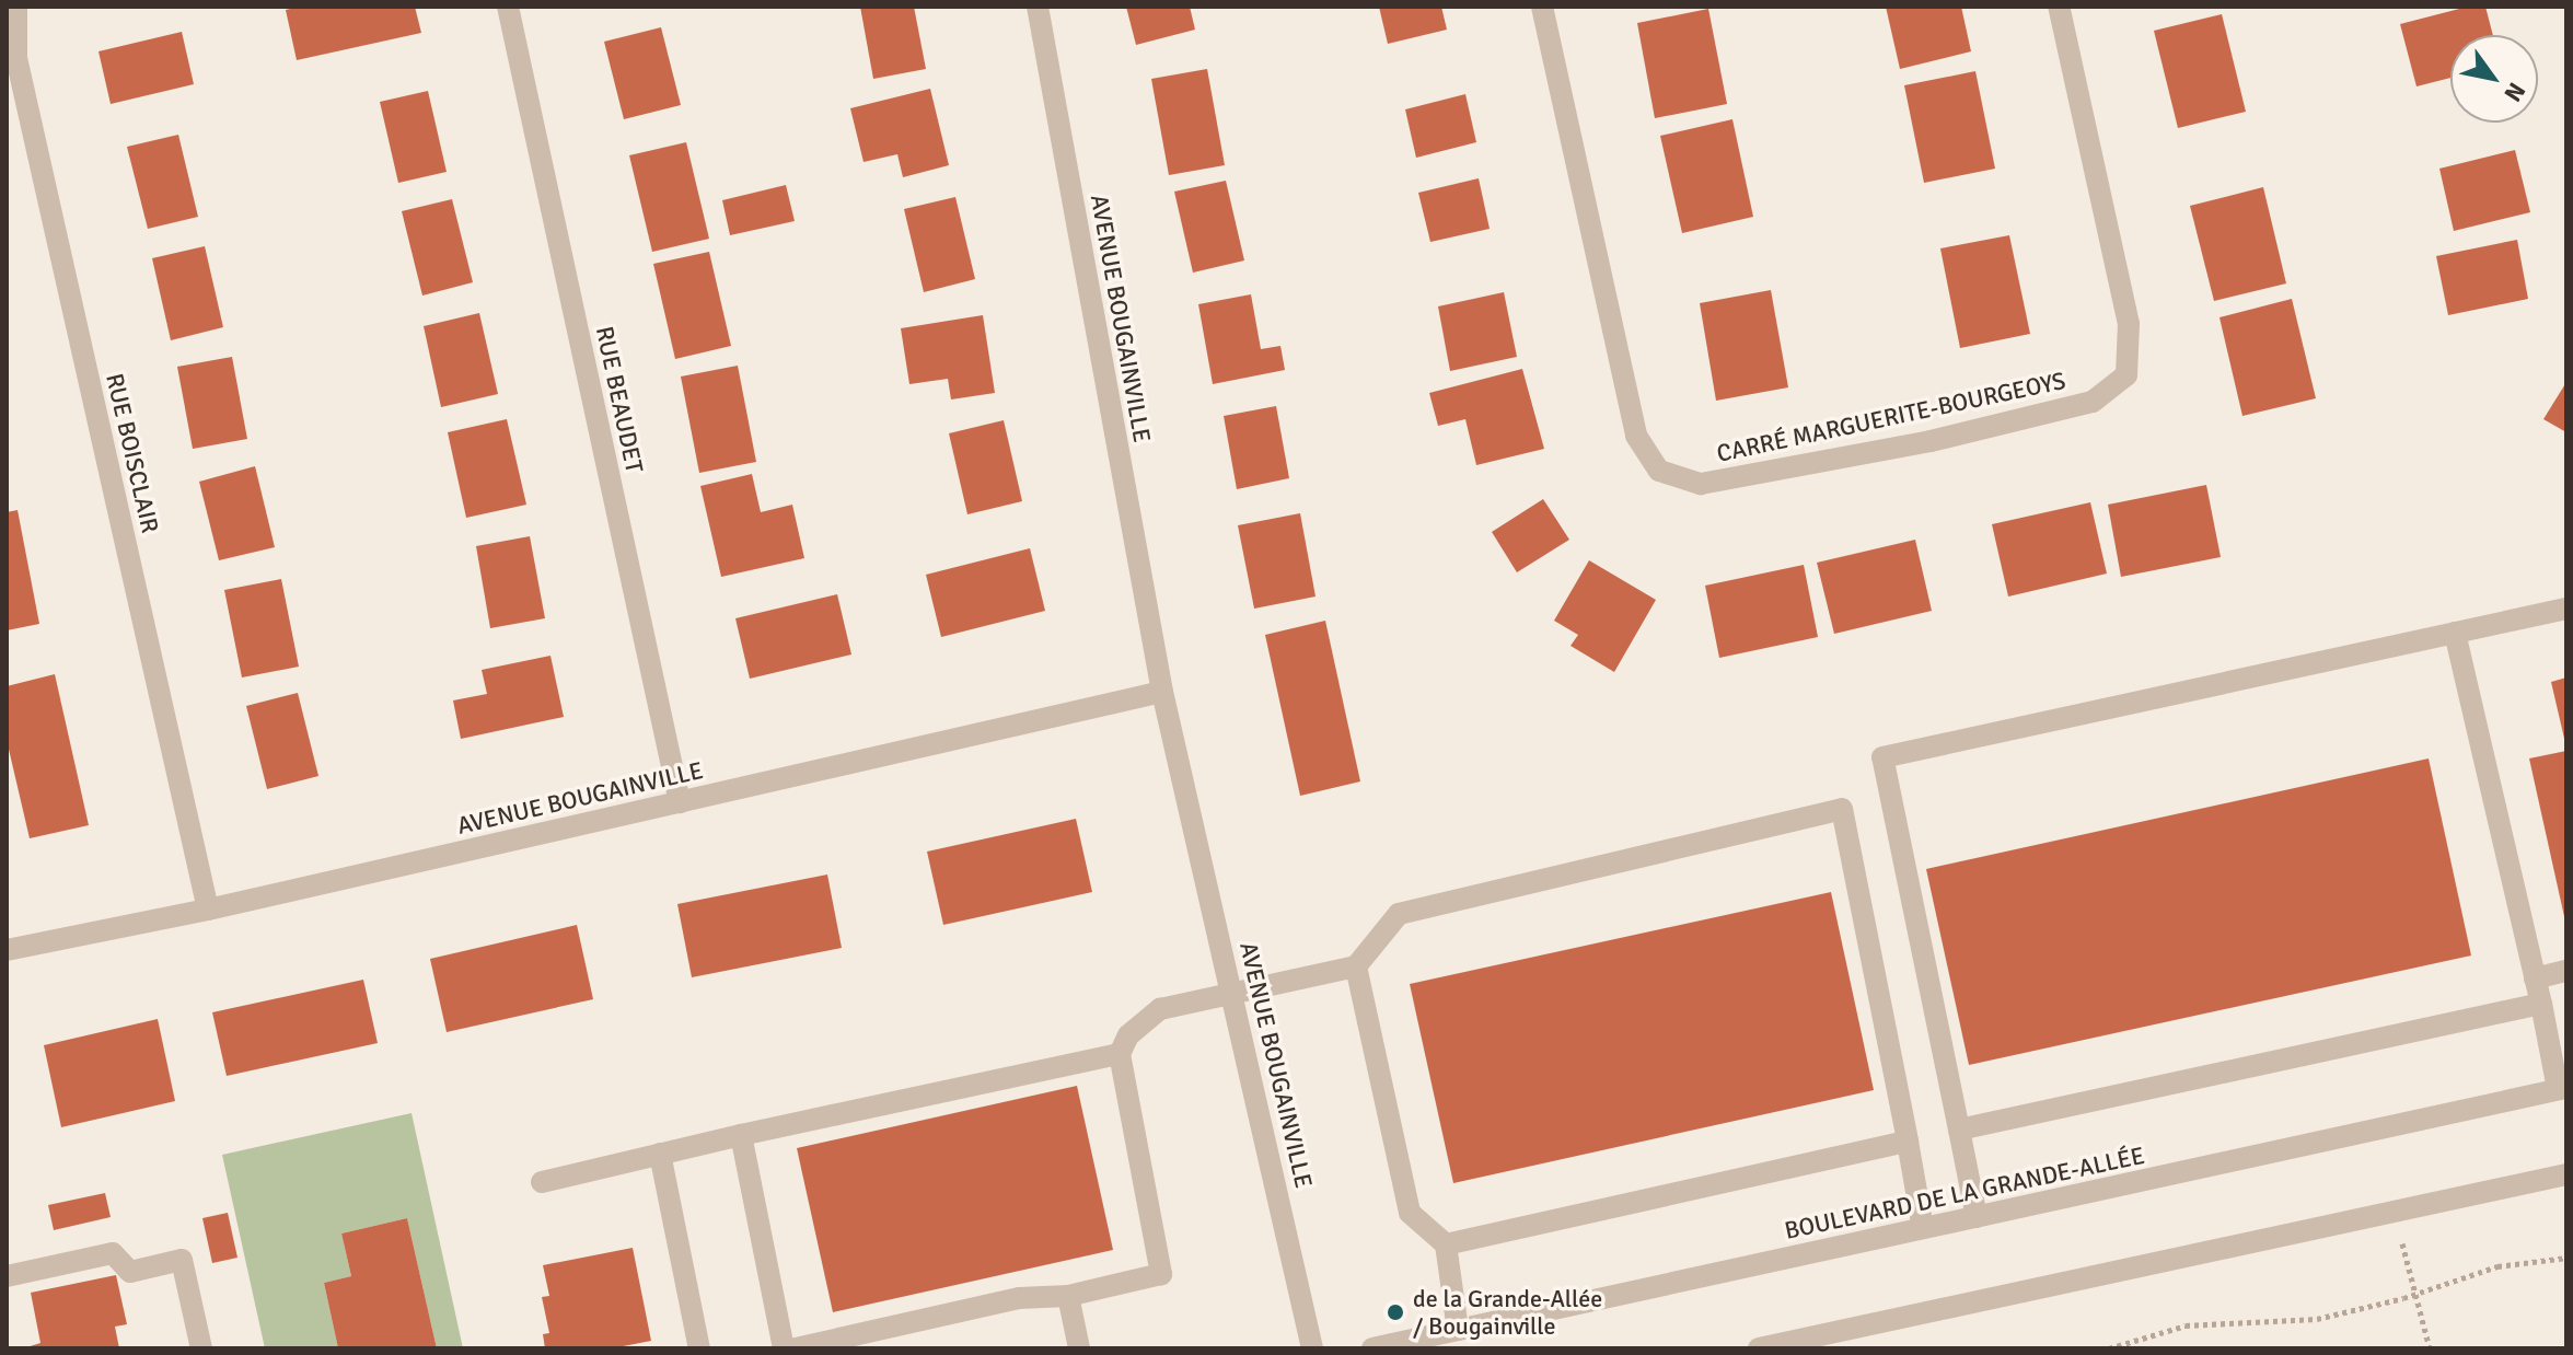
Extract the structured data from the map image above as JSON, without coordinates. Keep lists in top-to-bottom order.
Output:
{
  "streets": {
    "street": [
      "AVENUE BOUGAINVILLE",
      "RUE BEAUDET",
      "CARRÉ MARGUERITE-BOURGEOYS",
      "RUE BOISCLAIR",
      "BOULEVARD DE LA GRANDE-ALLÉE"
    ]
  },
  "crossings": [
    ["AVENUE BOUGAINVILLE", "RUE BEAUDET"],
    ["AVENUE BOUGAINVILLE", "RUE BOISCLAIR"]
  ],
  "places": ["de la Grande-Allée / Bougainville"],
  "north": "bottom right"
}
